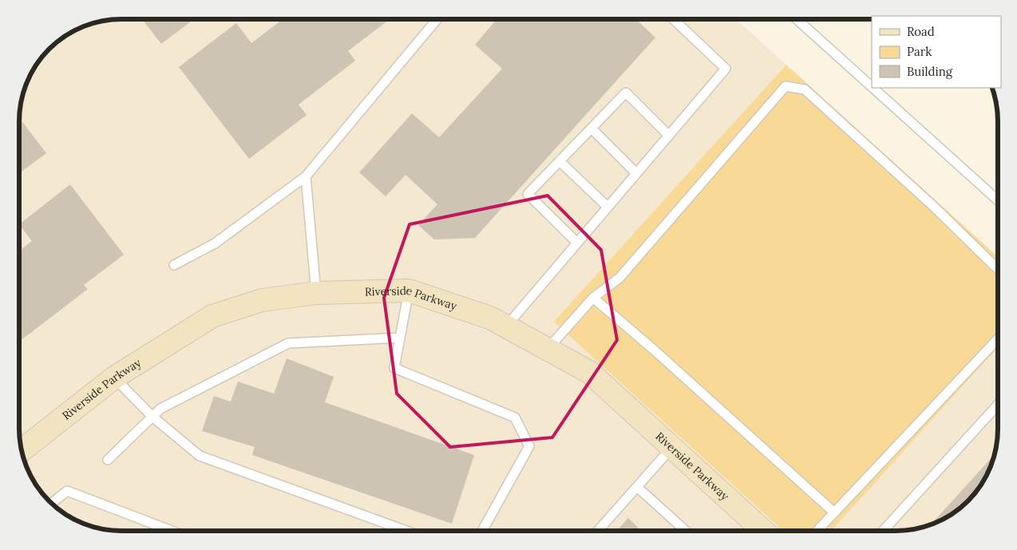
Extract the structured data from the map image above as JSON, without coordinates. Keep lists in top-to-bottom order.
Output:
{
  "streets": {
    "street": ["Riverside Parkway"]
  },
  "legend": ["Road", "Park", "Building"]
}
